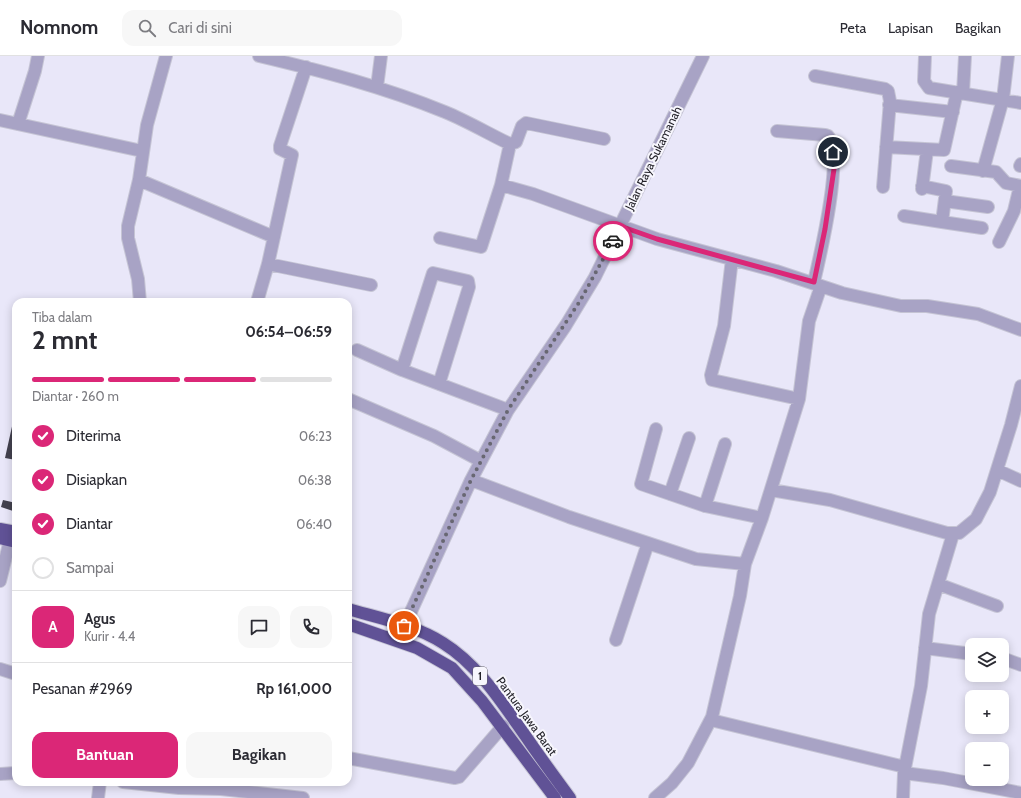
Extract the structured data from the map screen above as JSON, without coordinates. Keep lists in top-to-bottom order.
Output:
{
  "streets": {
    "highway": ["1", "Pantura Jawa Barat"],
    "street": ["Jalan Raya Sukamanah"]
  },
  "crossings": [
    ["Jalan Raya Sukamanah", "1"],
    ["Jalan Raya Sukamanah", "Pantura Jawa Barat"]
  ],
  "page": {
    "header": "Nomnom",
    "search": "Cari di sini",
    "nav": ["Peta", "Lapisan", "Bagikan"],
    "heading": ["2 mnt", "Tiba dalam", "06:54–06:59"],
    "panel": [
      "Agus",
      "Kurir · 4.4",
      "Pesanan #2969",
      "Rp 161,000"
    ],
    "bar": "Diantar · 260 m",
    "list": [
      ["Diterima", "06:23"],
      ["Disiapkan", "06:38"],
      ["Diantar", "06:40"],
      "Sampai"
    ],
    "round": "A",
    "map_buttons": ["+", "−"],
    "buttons": ["Bantuan", "Bagikan"]
  }
}
